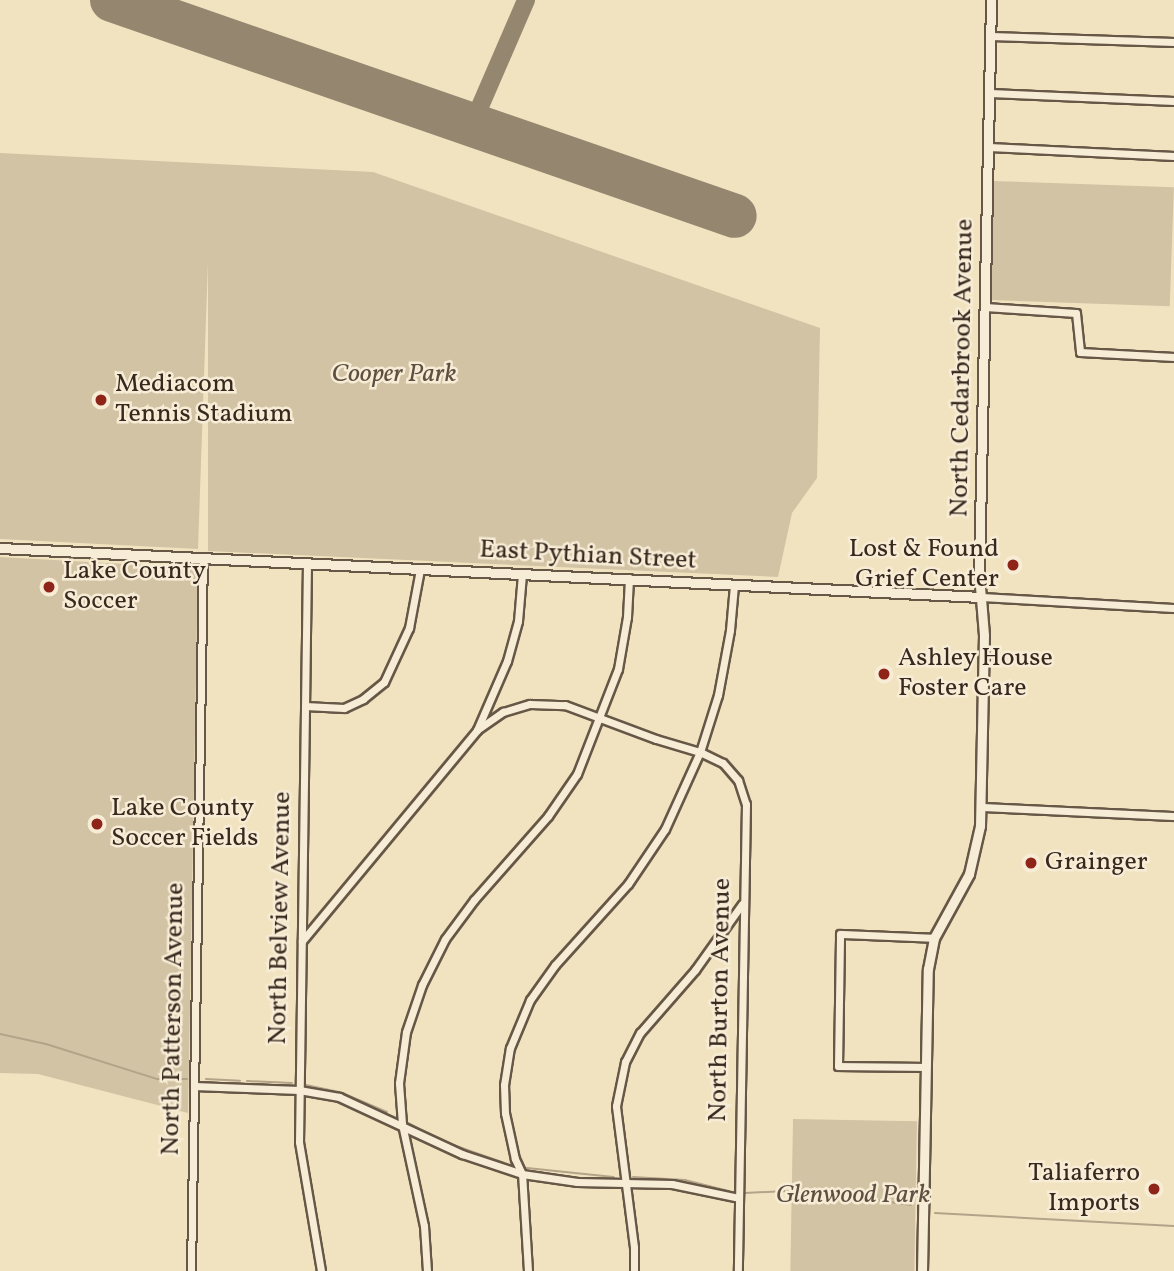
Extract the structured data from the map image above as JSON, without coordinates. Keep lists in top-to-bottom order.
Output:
{
  "streets": {
    "street": [
      "North Cedarbrook Avenue",
      "East Pythian Street",
      "North Belview Avenue",
      "North Burton Avenue",
      "North Patterson Avenue"
    ]
  },
  "crossings": [
    ["North Cedarbrook Avenue", "East Pythian Street"],
    ["East Pythian Street", "North Belview Avenue"],
    ["East Pythian Street", "North Patterson Avenue"]
  ],
  "parks": ["Cooper Park", "Glenwood Park"],
  "places": [
    "Mediacom Tennis Stadium",
    "Lost & Found Grief Center",
    "Lake County Soccer",
    "Ashley House Foster Care",
    "Lake County Soccer Fields",
    "Grainger",
    "Taliaferro Imports"
  ]
}
